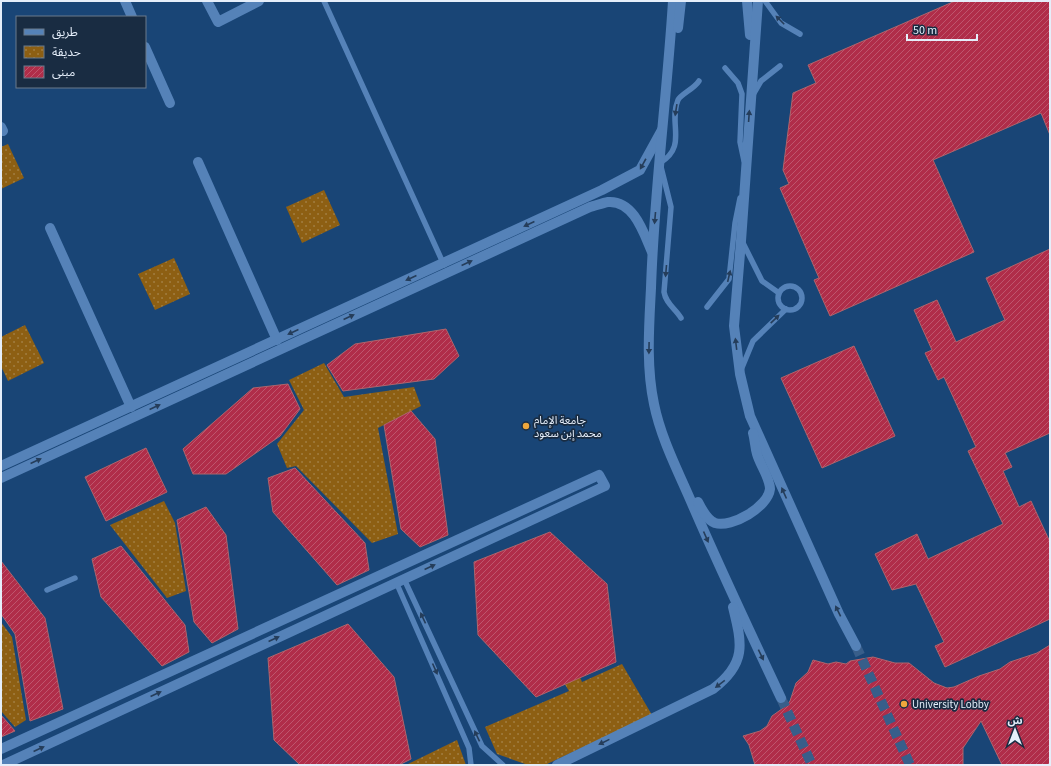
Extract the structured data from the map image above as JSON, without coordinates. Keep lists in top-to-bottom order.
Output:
{
  "places": ["جامعة الإمام محمد إبن سعود", "University Lobby"],
  "legend": ["طريق", "حديقة", "مبنى"],
  "scale_bar": "50 m",
  "north": "top"
}
